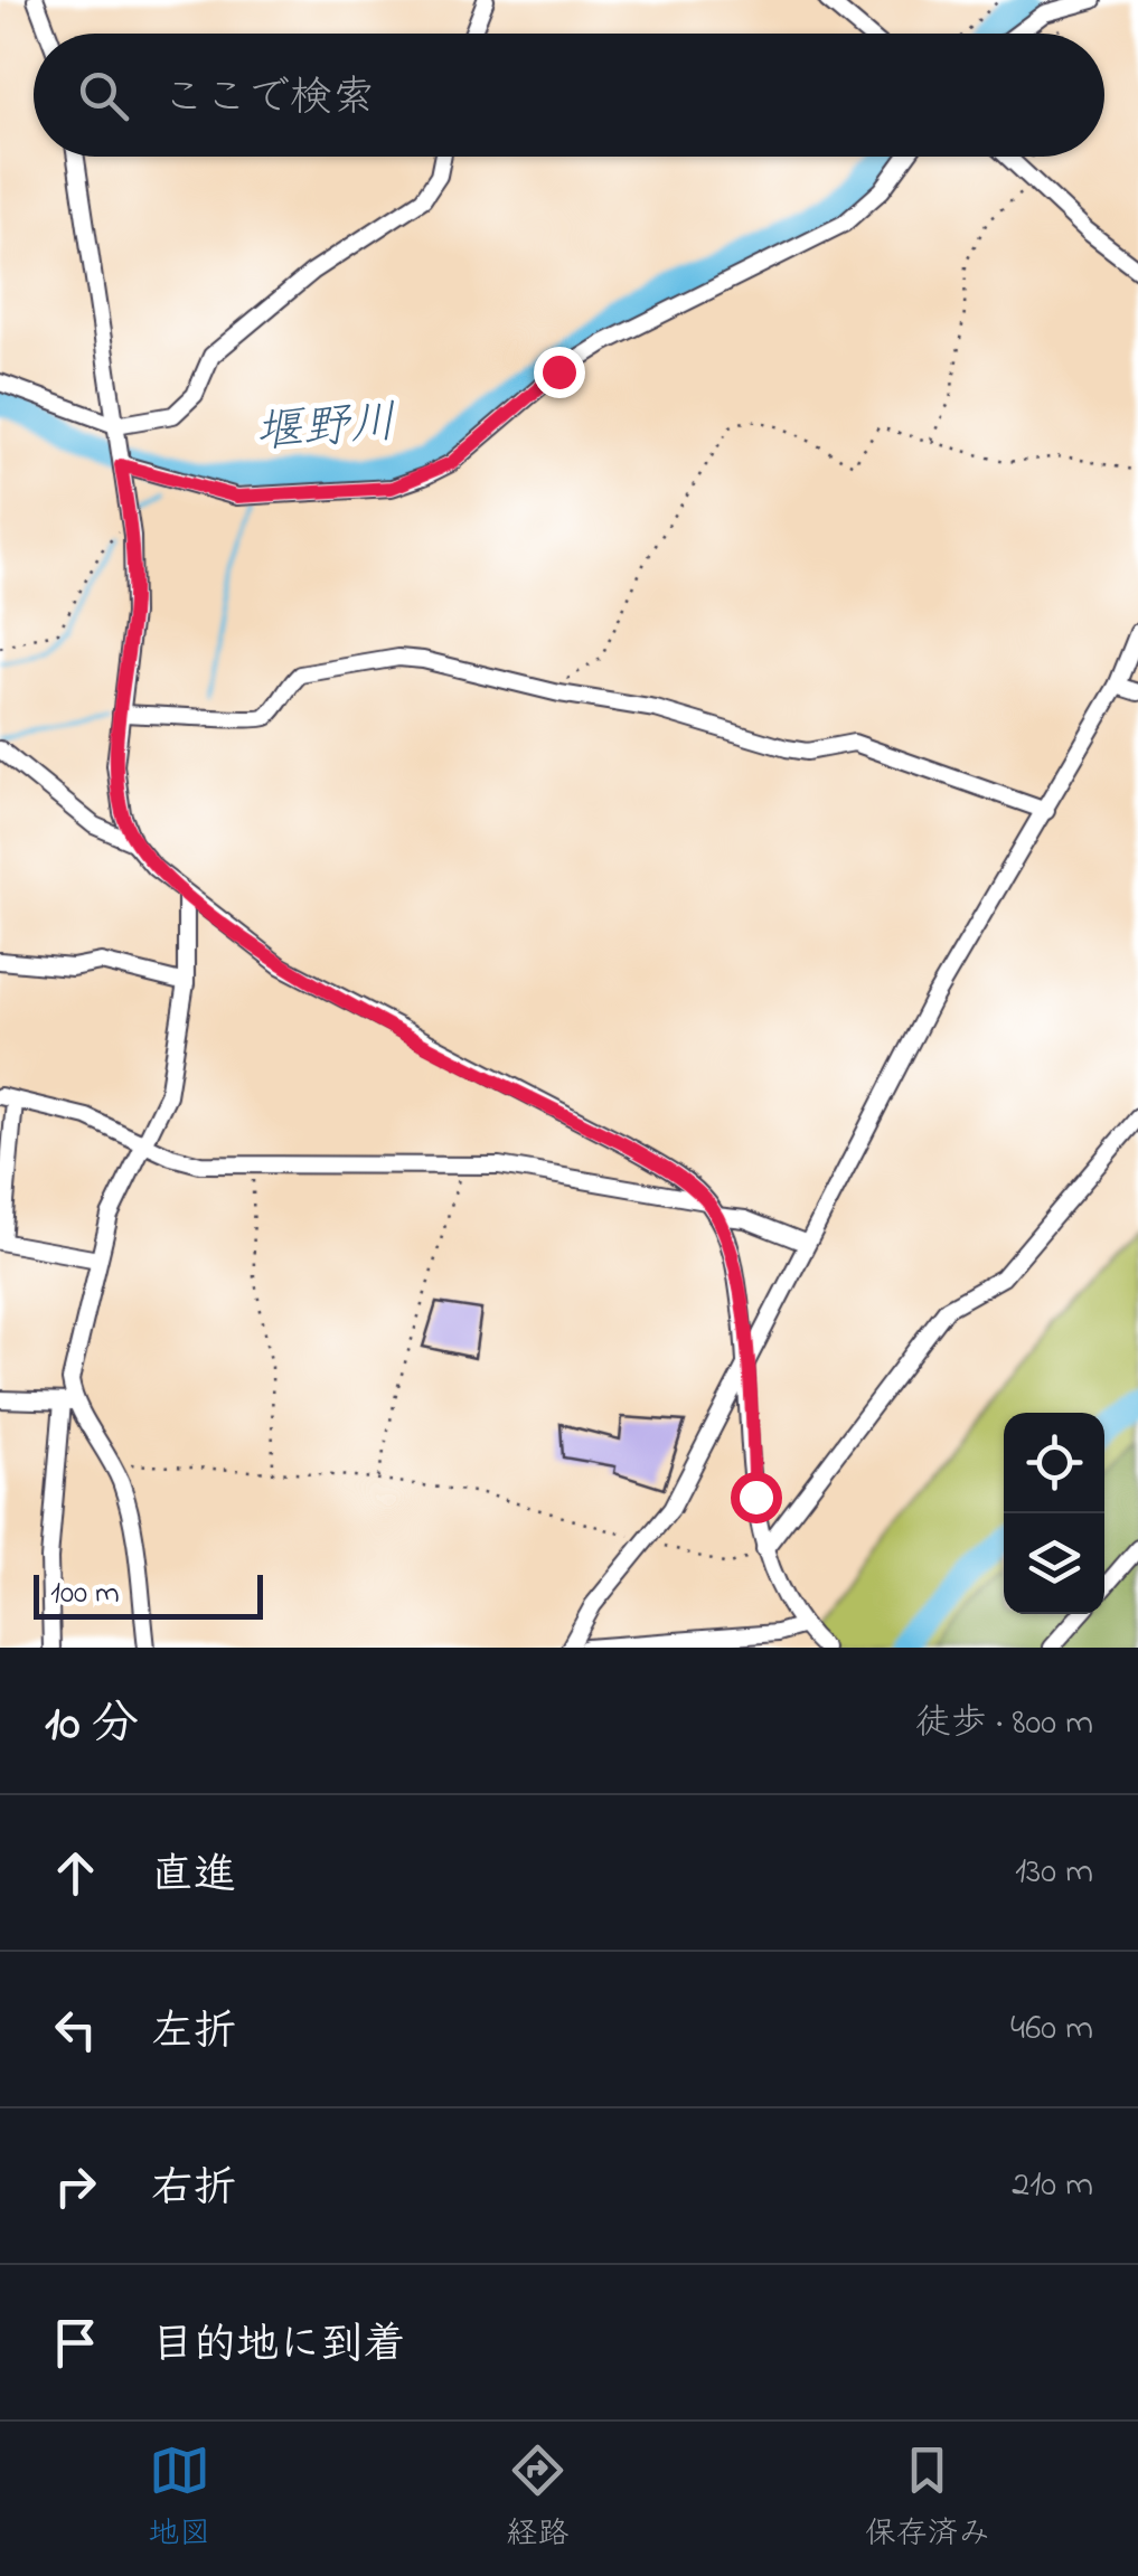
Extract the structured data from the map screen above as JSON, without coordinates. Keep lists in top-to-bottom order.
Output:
{
  "water": ["堰野川"],
  "scale_bar": "100 m",
  "page": {
    "search": "ここで検索",
    "scale": "100 m",
    "heading": ["10 分", "徒歩 · 800 m"],
    "list": [
      ["直進", "130 m"],
      ["左折", "460 m"],
      ["右折", "210 m"],
      "目的地に到着"
    ],
    "nav": ["地図", "経路", "保存済み"]
  }
}
